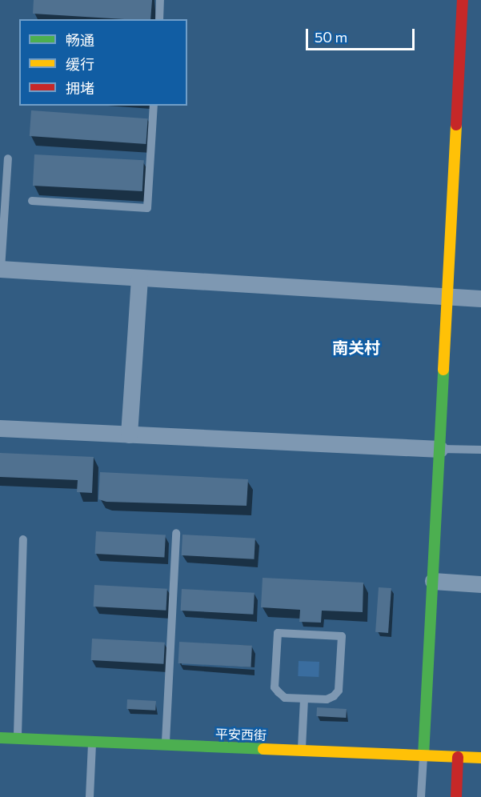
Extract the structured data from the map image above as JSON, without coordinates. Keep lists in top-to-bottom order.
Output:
{
  "streets": {
    "street": ["平安西街"]
  },
  "districts": ["南关村"],
  "legend": ["畅通", "缓行", "拥堵"],
  "scale_bar": "50 m"
}
